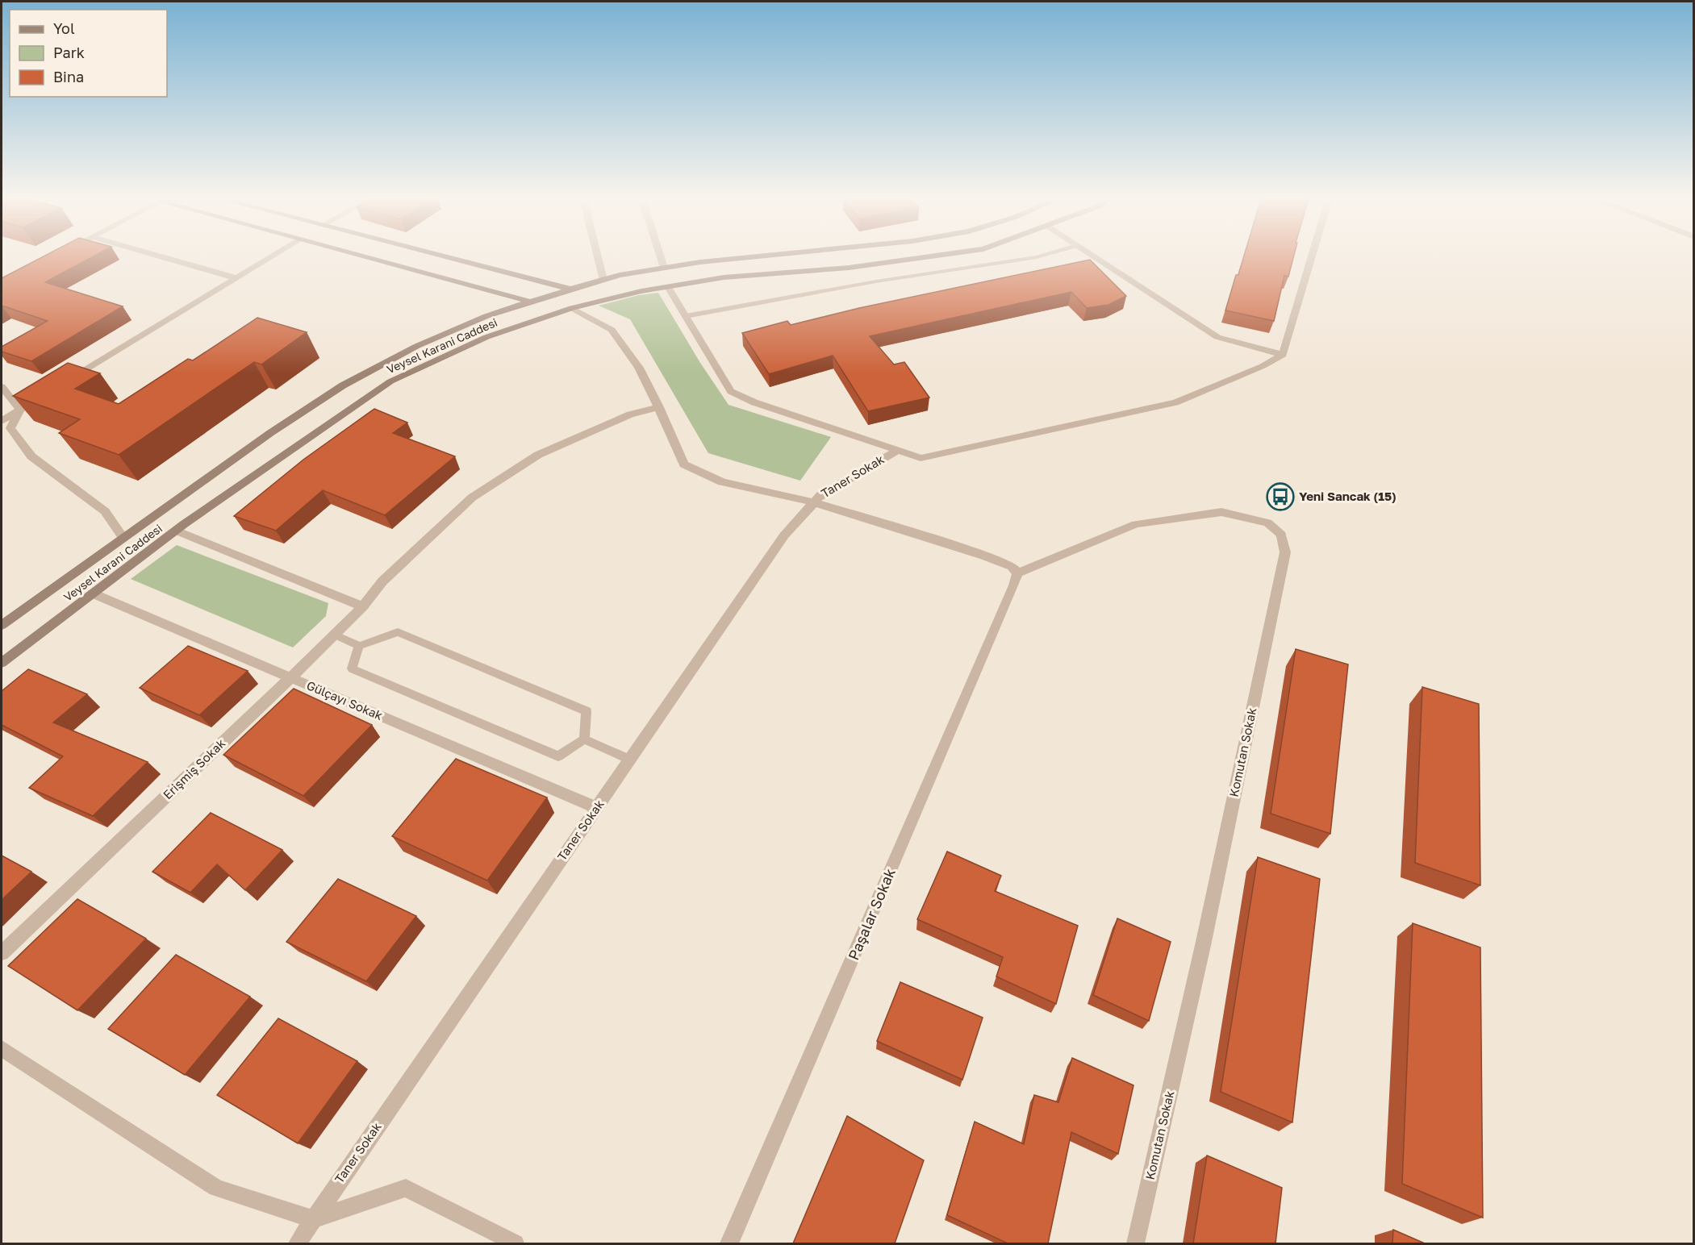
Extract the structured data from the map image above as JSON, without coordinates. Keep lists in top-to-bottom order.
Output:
{
  "streets": {
    "main road": ["Veysel Karani Caddesi"],
    "street": [
      "Taner Sokak",
      "Gülçayı Sokak",
      "Komutan Sokak",
      "Erişmiş Sokak",
      "Paşalar Sokak"
    ]
  },
  "crossings": [
    ["Veysel Karani Caddesi", "Gülçayı Sokak"],
    ["Taner Sokak", "Gülçayı Sokak"],
    ["Gülçayı Sokak", "Erişmiş Sokak"],
    ["Komutan Sokak", "Paşalar Sokak"]
  ],
  "places": {
    "bus stop": ["Yeni Sancak (15)"]
  },
  "legend": ["Yol", "Park", "Bina"]
}
